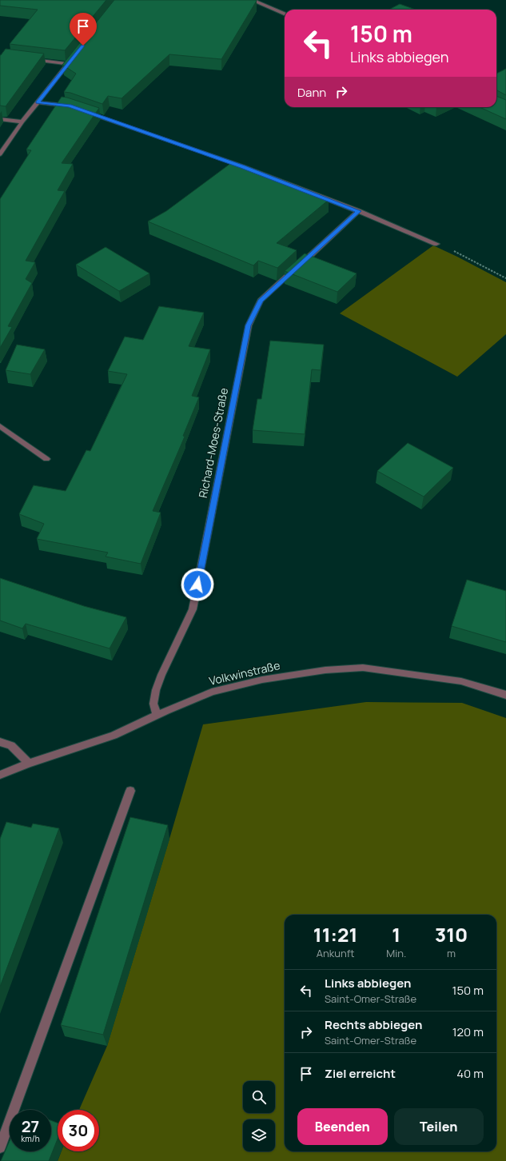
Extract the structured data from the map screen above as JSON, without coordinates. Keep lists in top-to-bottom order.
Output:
{
  "streets": {
    "street": ["Richard-Moes-Straße", "Volkwinstraße"]
  },
  "crossings": [
    ["Richard-Moes-Straße", "Volkwinstraße"]
  ],
  "page": {
    "turn": ["150 m", "Links abbiegen"],
    "then": "Dann",
    "eta": [
      "11:21",
      "Ankunft",
      "1",
      "Min.",
      "310",
      "m"
    ],
    "list": [
      {
        "name": "Links abbiegen",
        "note": "Saint-Omer-Straße",
        "value": "150 m"
      },
      {
        "name": "Rechts abbiegen",
        "note": "Saint-Omer-Straße",
        "value": "120 m"
      },
      {
        "name": "Ziel erreicht",
        "value": "40 m"
      }
    ],
    "buttons": ["Beenden", "Teilen"],
    "speed": "27 km/h",
    "limit": "30"
  }
}
